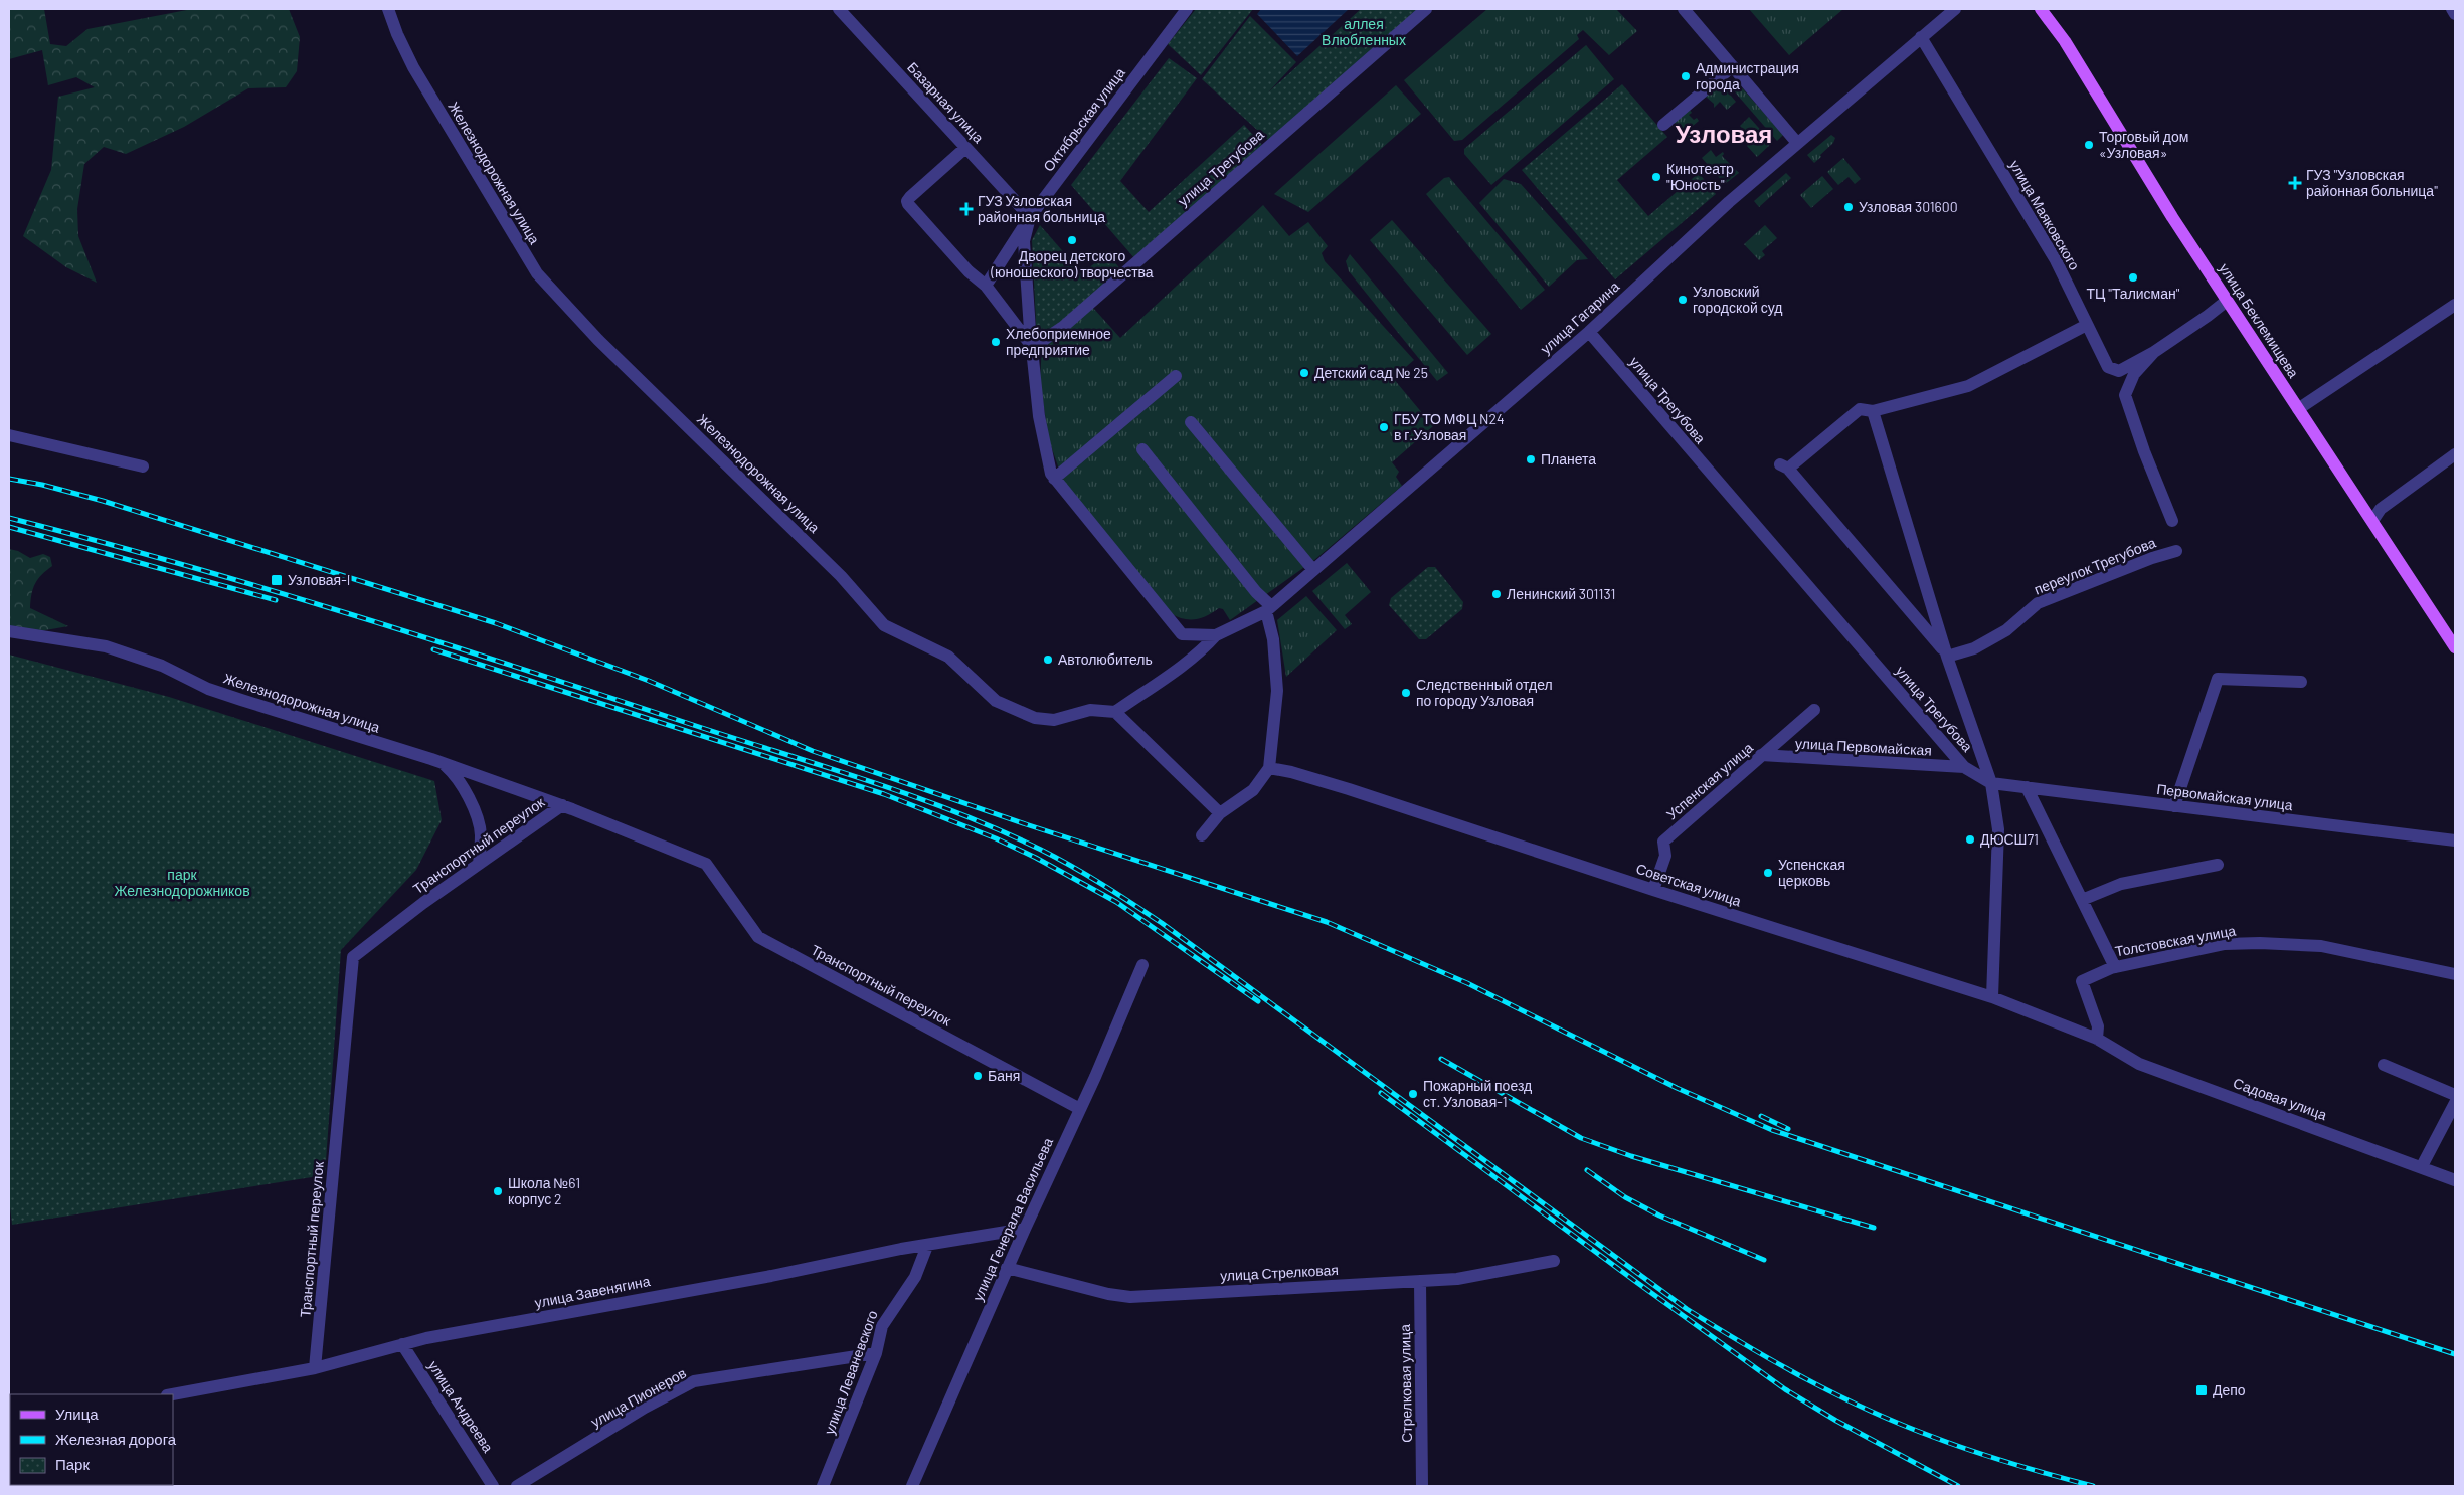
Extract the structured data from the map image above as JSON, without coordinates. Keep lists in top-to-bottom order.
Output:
{
  "streets": {
    "main road": ["улица Беклемищева"],
    "street": [
      "Базарная улица",
      "Октябрьская улица",
      "улица Трегубова",
      "Железнодорожная улица",
      "улица Маяковского",
      "улица Гагарина",
      "переулок Трегубова",
      "улица Первомайская",
      "Успенская улица",
      "Первомайская улица",
      "Транспортный переулок",
      "Советская улица",
      "Толстовская улица",
      "Садовая улица",
      "улица Генерала Васильева",
      "улица Стрелковая",
      "улица Завенягина",
      "улица Леваневского",
      "Стрелковая улица",
      "улица Пионеров",
      "улица Андреева"
    ]
  },
  "crossings": [
    ["Базарная улица", "Октябрьская улица"],
    ["Октябрьская улица", "улица Трегубова"],
    ["улица Трегубова", "улица Гагарина"],
    ["улица Трегубова", "переулок Трегубова"],
    ["улица Трегубова", "улица Первомайская"],
    ["улица Трегубова", "Первомайская улица"],
    ["Железнодорожная улица", "Транспортный переулок"],
    ["улица Маяковского", "улица Гагарина"],
    ["улица Маяковского", "улица Беклемищева"],
    ["улица Первомайская", "Успенская улица"],
    ["Успенская улица", "Советская улица"],
    ["Транспортный переулок", "улица Генерала Васильева"],
    ["Транспортный переулок", "улица Завенягина"],
    ["Советская улица", "Толстовская улица"],
    ["Советская улица", "Садовая улица"],
    ["Толстовская улица", "Садовая улица"],
    ["улица Генерала Васильева", "улица Стрелковая"],
    ["улица Генерала Васильева", "улица Завенягина"],
    ["улица Стрелковая", "Стрелковая улица"],
    ["улица Завенягина", "улица Леваневского"],
    ["улица Завенягина", "улица Андреева"],
    ["улица Леваневского", "улица Пионеров"]
  ],
  "districts": ["Узловая"],
  "parks": ["аллея Влюбленных", "парк Железнодорожников"],
  "places": {
    "other": [
      "Администрация города",
      "Торговый дом «Узловая»",
      "Кинотеатр \"Юность\"",
      "Узловая 301600",
      "Дворец детского (юношеского) творчества",
      "ТЦ \"Талисман\"",
      "Узловский городской суд",
      "Хлебоприемное предприятие",
      "Детский сад № 25",
      "ГБУ ТО МФЦ N24 в г.Узловая",
      "Планета",
      "Ленинский 301131",
      "Автолюбитель",
      "Следственный отдел по городу Узловая",
      "ДЮСШ71",
      "Успенская церковь",
      "Баня",
      "Пожарный поезд ст. Узловая-1",
      "Школа №61 корпус 2"
    ],
    "health": ["ГУЗ \"Узловская районная больница\"", "ГУЗ Узловская районная больница"],
    "transit": ["Узловая-I", "Депо"]
  },
  "legend": ["Улица", "Железная дорога", "Парк"]
}
